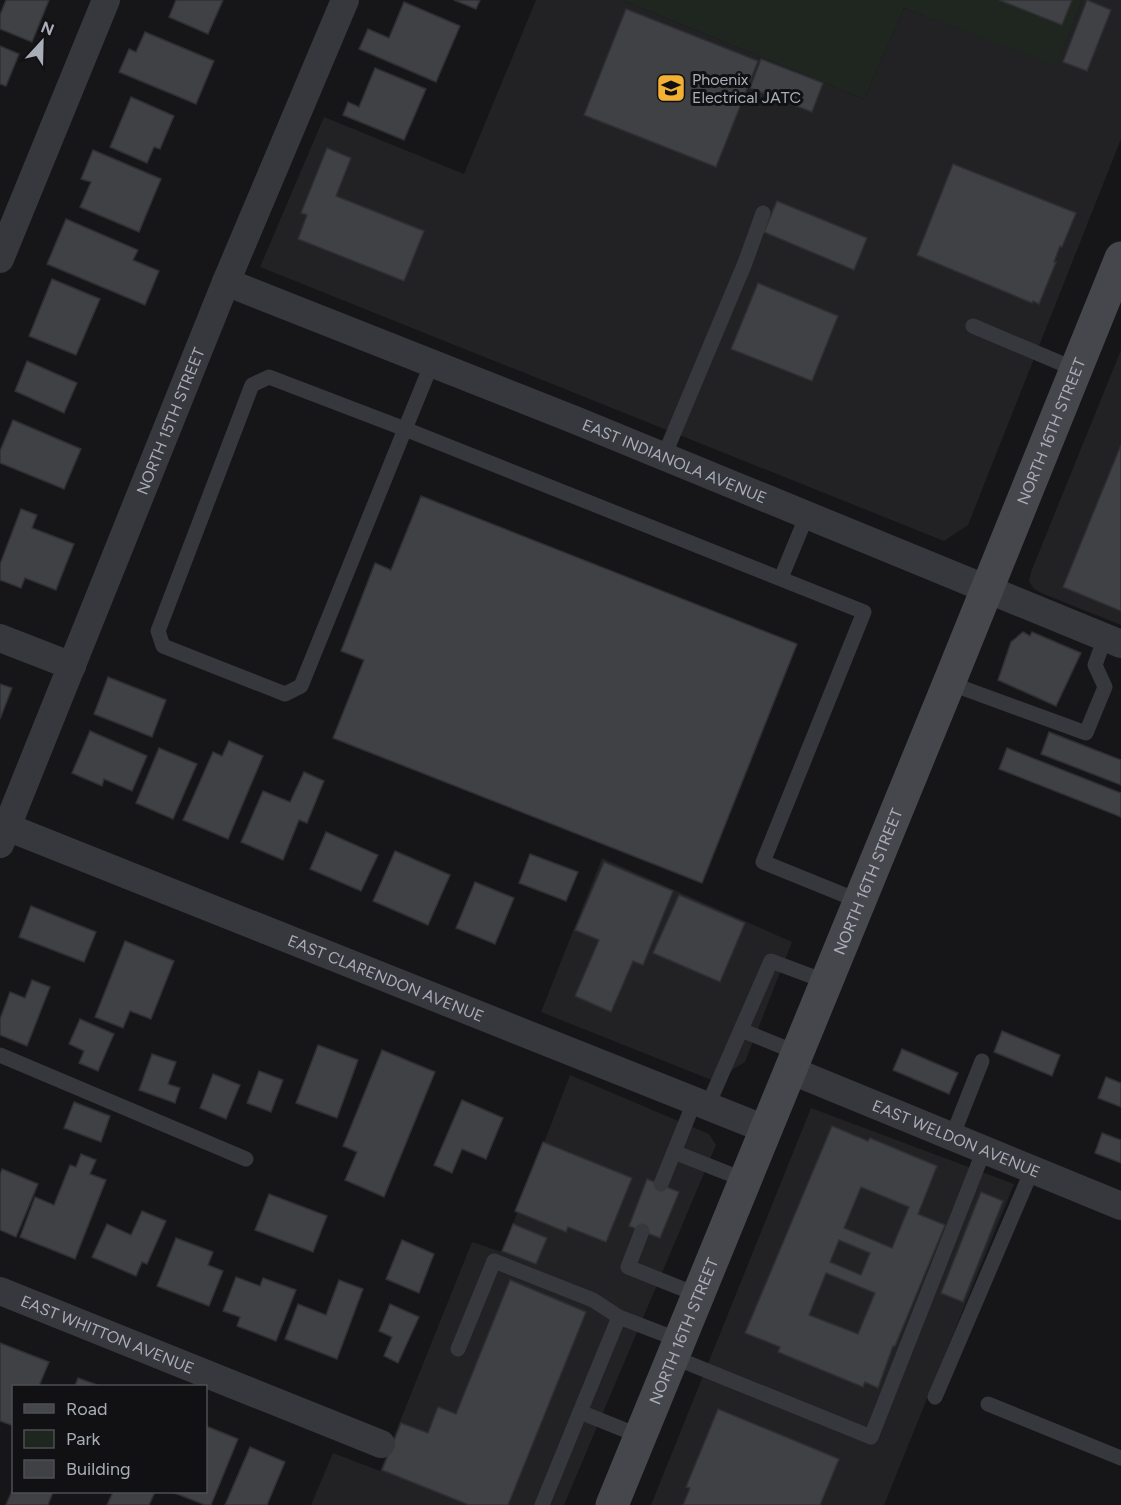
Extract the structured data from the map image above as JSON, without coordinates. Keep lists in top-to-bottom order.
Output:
{
  "streets": {
    "main road": ["NORTH 16TH STREET"],
    "street": [
      "NORTH 15TH STREET",
      "EAST INDIANOLA AVENUE",
      "EAST CLARENDON AVENUE",
      "EAST WELDON AVENUE",
      "EAST WHITTON AVENUE"
    ]
  },
  "crossings": [
    ["NORTH 15TH STREET", "EAST INDIANOLA AVENUE"],
    ["NORTH 15TH STREET", "EAST CLARENDON AVENUE"],
    ["NORTH 16TH STREET", "EAST INDIANOLA AVENUE"],
    ["NORTH 16TH STREET", "EAST CLARENDON AVENUE"],
    ["NORTH 16TH STREET", "EAST WELDON AVENUE"]
  ],
  "places": {
    "school or university": ["Phoenix Electrical JATC"]
  },
  "legend": ["Road", "Park", "Building"],
  "north": "top"
}
